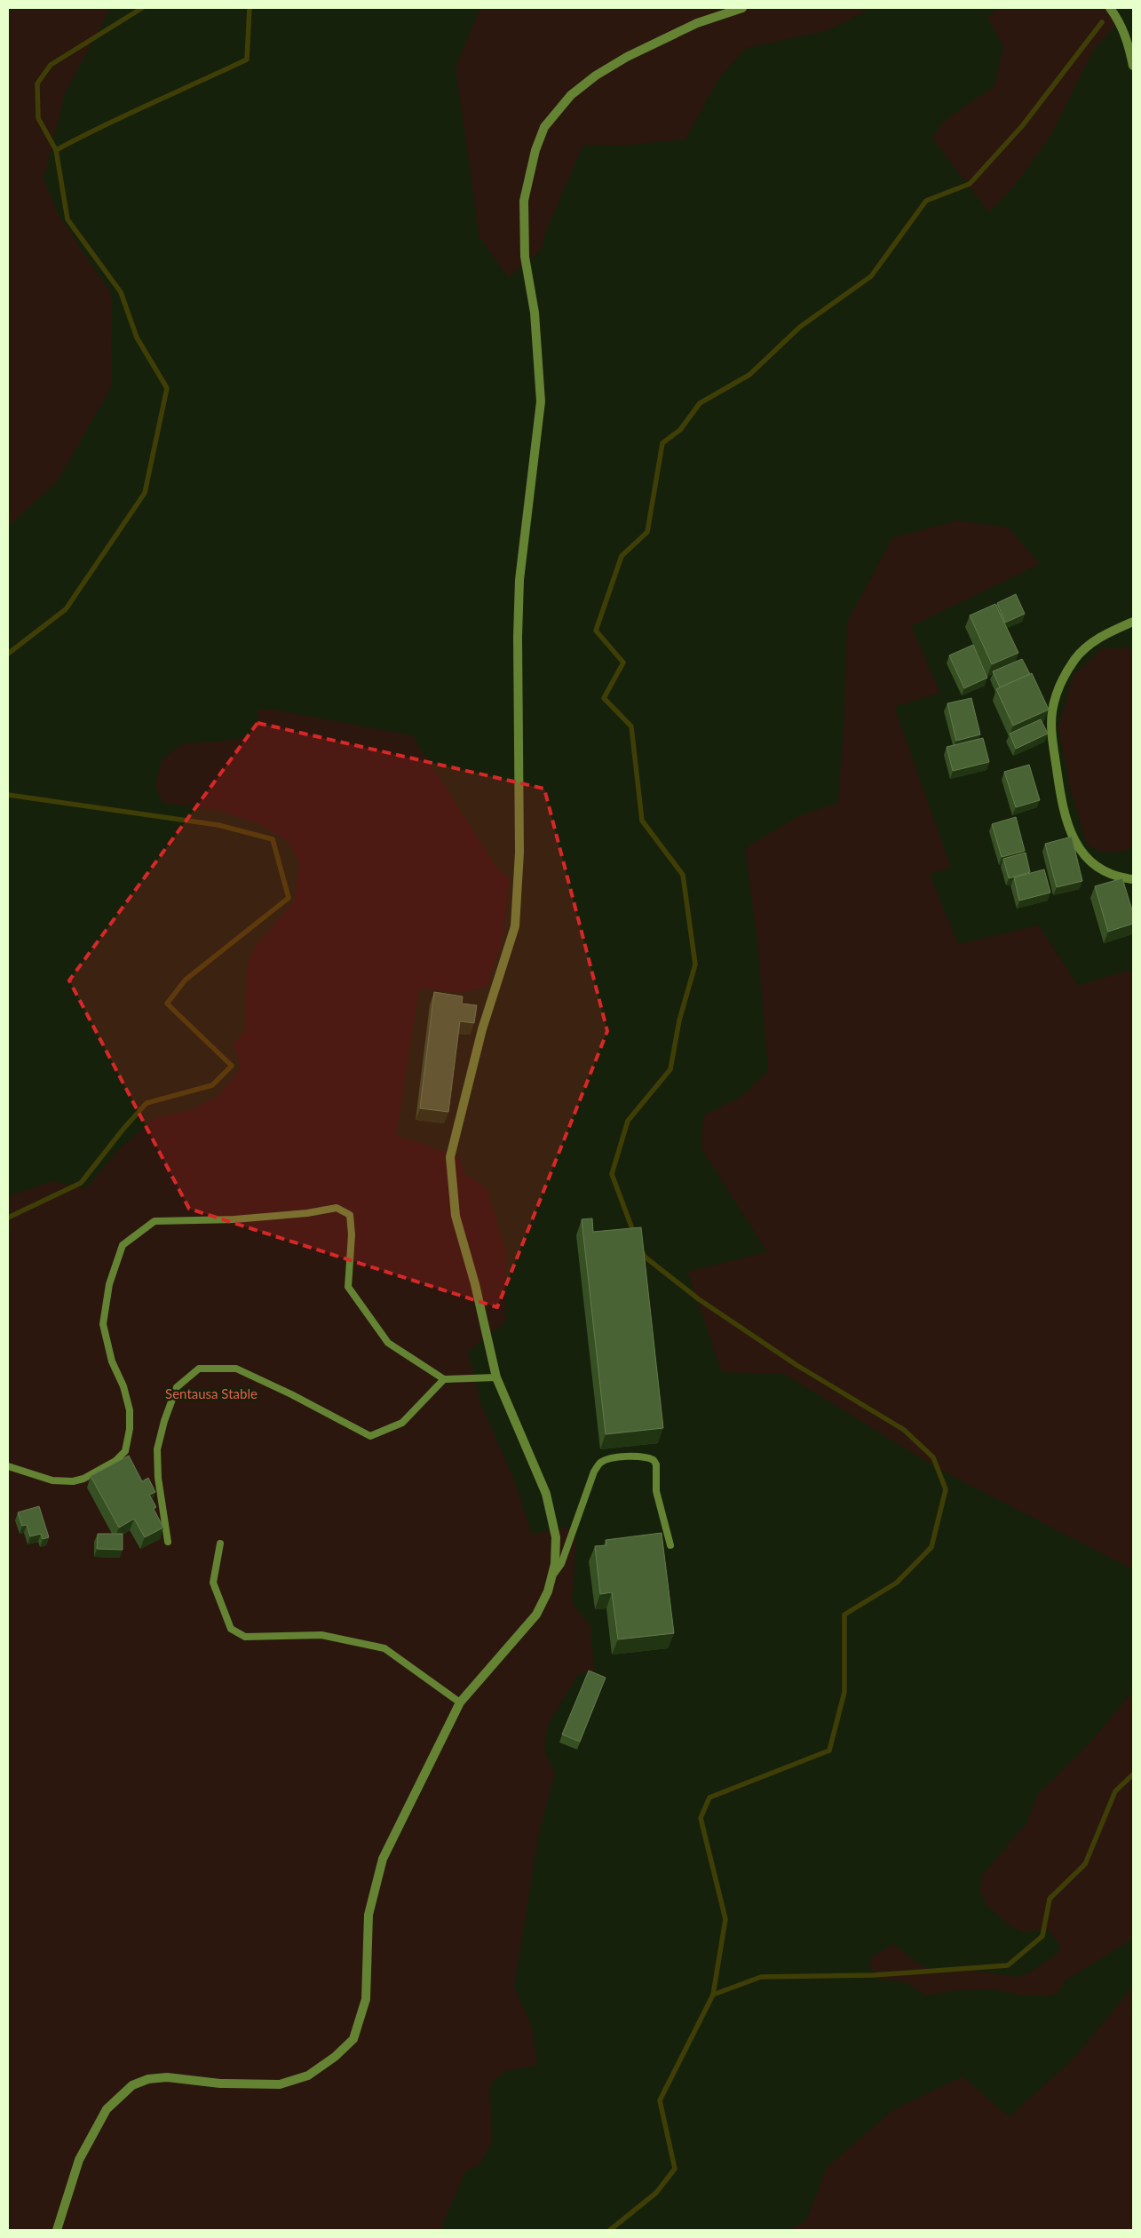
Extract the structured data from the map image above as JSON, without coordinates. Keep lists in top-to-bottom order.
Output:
{
  "parks": ["Sentausa Stable"]
}
